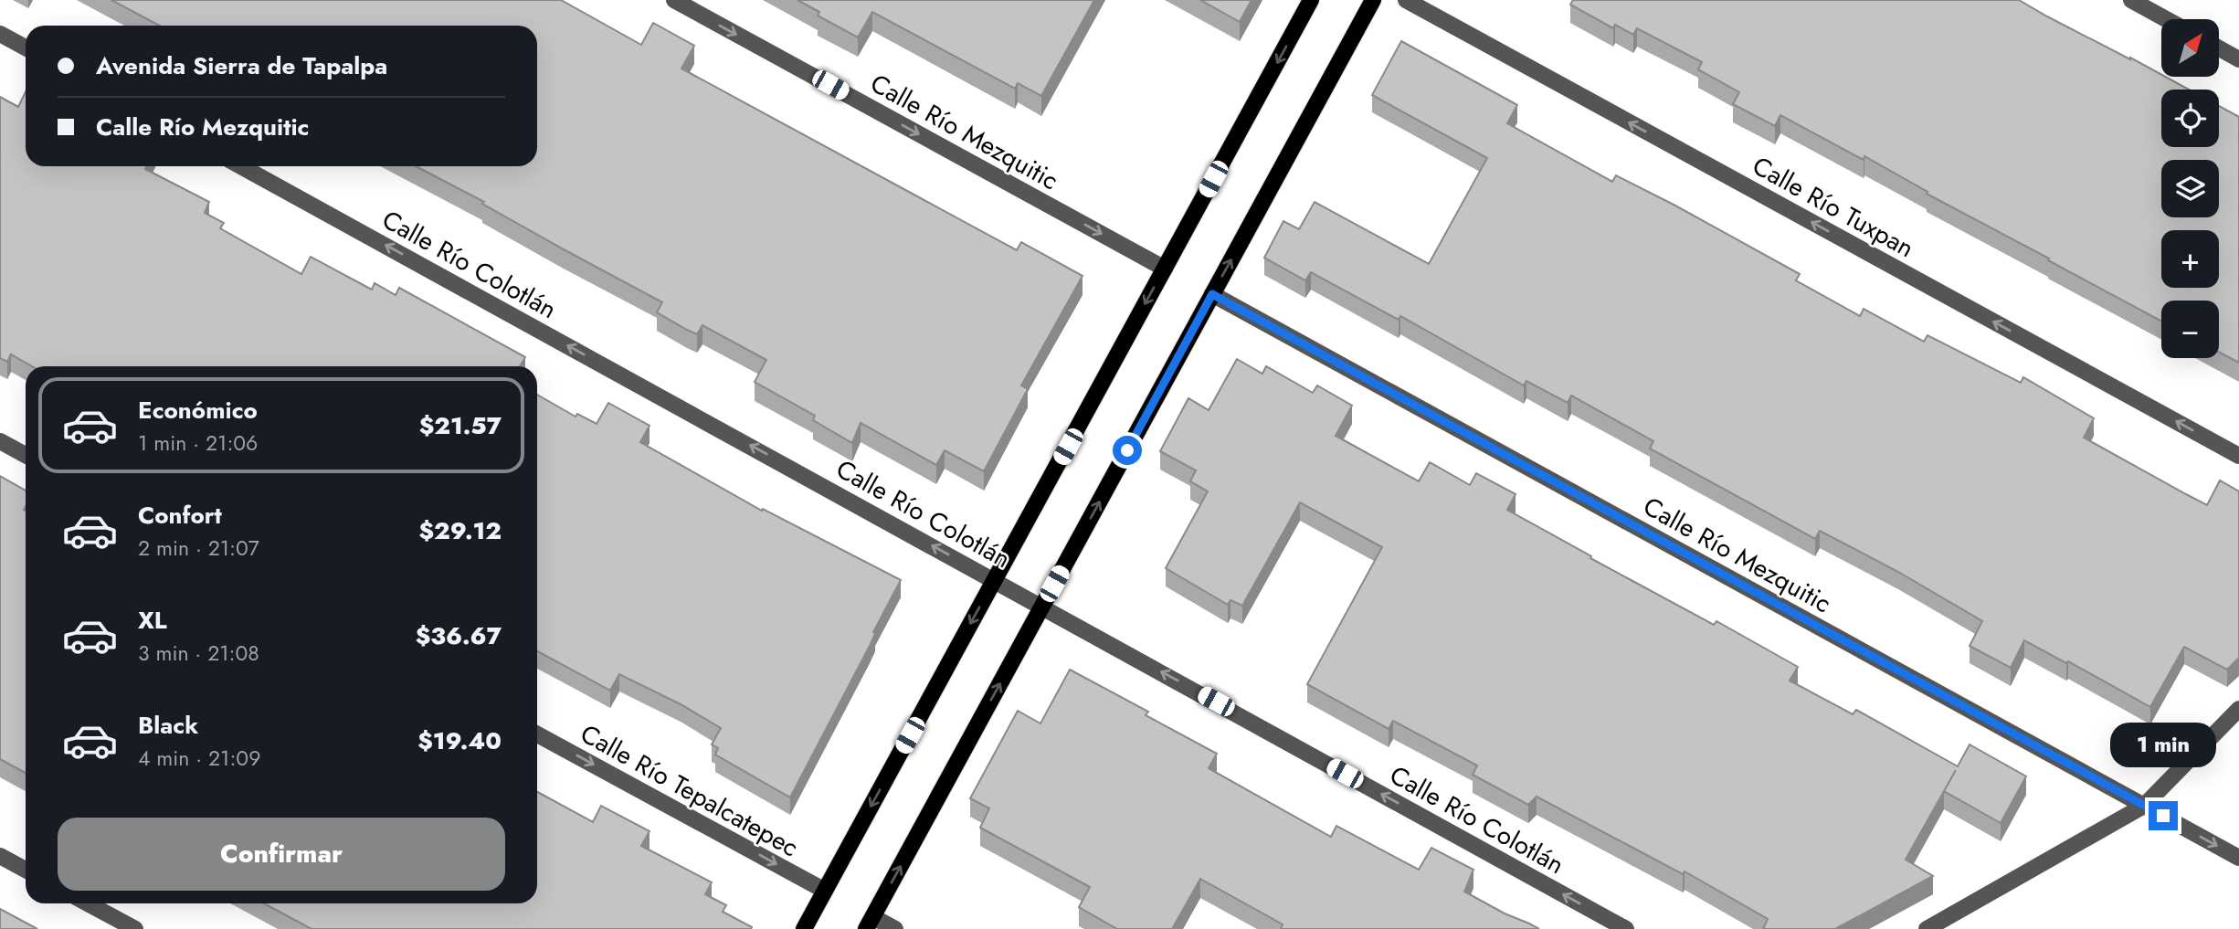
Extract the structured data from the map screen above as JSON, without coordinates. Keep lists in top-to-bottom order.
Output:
{
  "streets": {
    "street": [
      "Calle Río Mezquitic",
      "Calle Río Tuxpan",
      "Calle Río Colotlán",
      "Calle Río Tepalcatepec"
    ]
  },
  "one_way": [
    "Calle Río Mezquitic",
    "Calle Río Tuxpan",
    "Calle Río Colotlán",
    "Calle Río Tepalcatepec"
  ],
  "north": "top right",
  "page": {
    "map_buttons": ["+", "−"],
    "banner": ["Avenida Sierra de Tapalpa", "Calle Río Mezquitic"],
    "list": [
      {
        "name": "Económico",
        "note": "1 min · 21:06",
        "value": "$21.57"
      },
      {
        "name": "Confort",
        "note": "2 min · 21:07",
        "value": "$29.12"
      },
      {
        "name": "XL",
        "note": "3 min · 21:08",
        "value": "$36.67"
      },
      {
        "name": "Black",
        "note": "4 min · 21:09",
        "value": "$19.40"
      }
    ],
    "bubble": "1 min",
    "buttons": "Confirmar"
  }
}
